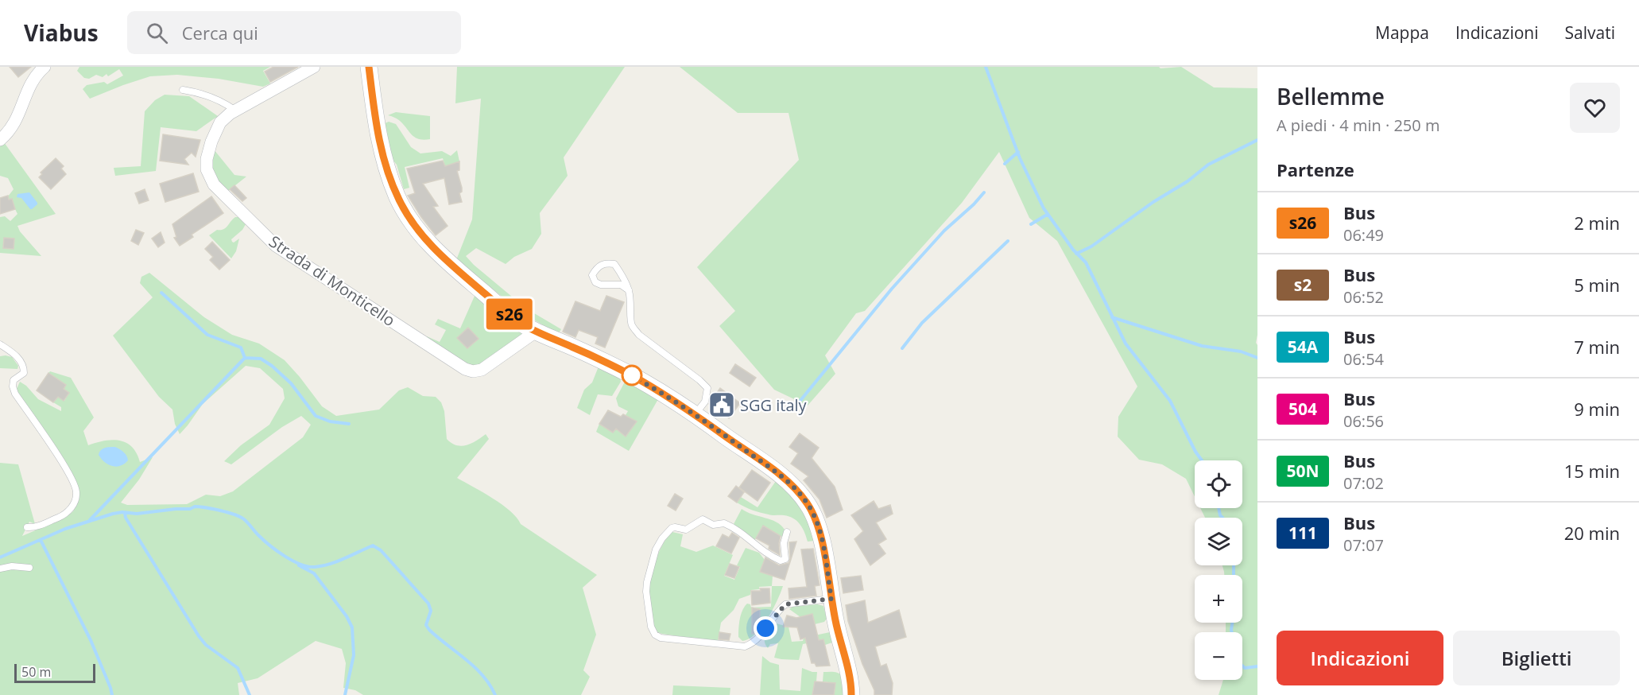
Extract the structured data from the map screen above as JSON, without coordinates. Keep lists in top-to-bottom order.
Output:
{
  "streets": {
    "street": ["Strada di Monticello"]
  },
  "places": {
    "public building": ["SGG italy"]
  },
  "lines": ["bus line s26"],
  "scale_bar": "50 m",
  "page": {
    "header": "Viabus",
    "search": "Cerca qui",
    "nav": ["Mappa", "Indicazioni", "Salvati"],
    "on_map": "s26",
    "heading": [
      ["Bellemme", "A piedi · 4 min · 250 m"],
      "Partenze"
    ],
    "list": [
      {
        "mark": "s26",
        "name": "Bus",
        "note": "06:49",
        "value": "2 min"
      },
      {
        "mark": "s2",
        "name": "Bus",
        "note": "06:52",
        "value": "5 min"
      },
      {
        "mark": "54A",
        "name": "Bus",
        "note": "06:54",
        "value": "7 min"
      },
      {
        "mark": "504",
        "name": "Bus",
        "note": "06:56",
        "value": "9 min"
      },
      {
        "mark": "50N",
        "name": "Bus",
        "note": "07:02",
        "value": "15 min"
      },
      {
        "mark": "111",
        "name": "Bus",
        "note": "07:07",
        "value": "20 min"
      }
    ],
    "map_buttons": ["+", "−"],
    "buttons": ["Indicazioni", "Biglietti"],
    "scale": "50 m"
  }
}
